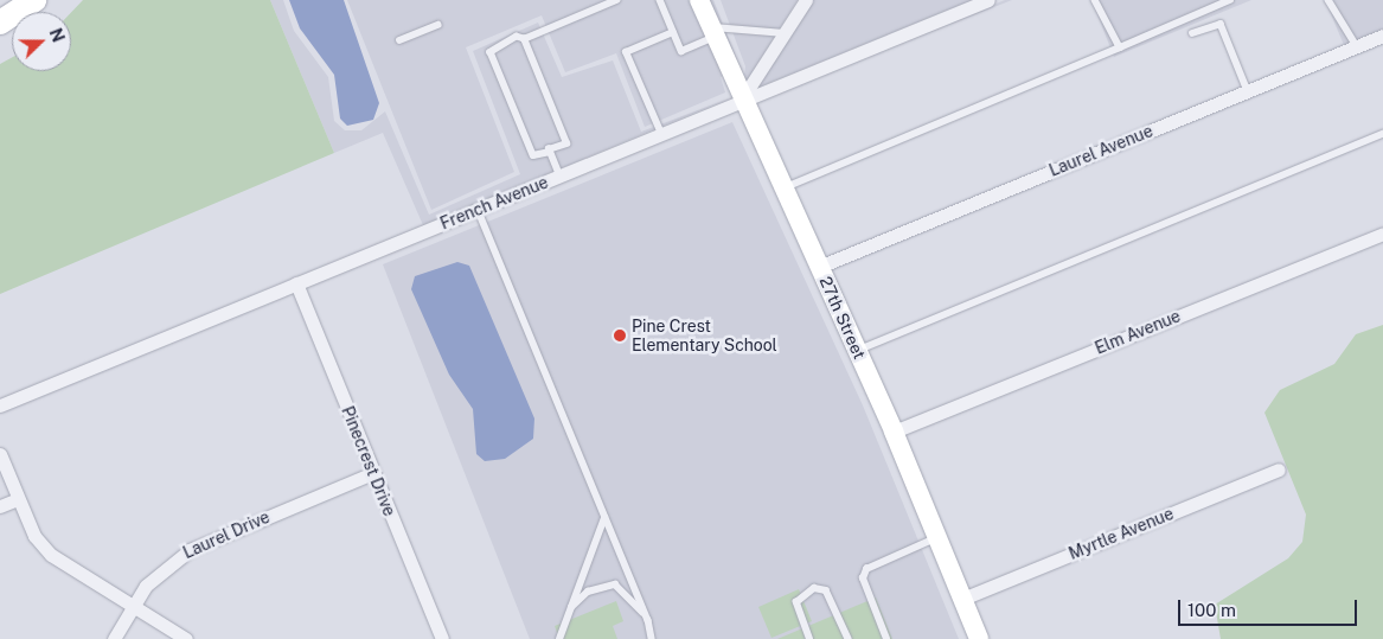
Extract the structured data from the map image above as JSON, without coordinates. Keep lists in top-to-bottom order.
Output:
{
  "streets": {
    "main road": ["27th Street"],
    "street": [
      "Laurel Avenue",
      "French Avenue",
      "Elm Avenue",
      "Pinecrest Drive",
      "Myrtle Avenue",
      "Laurel Drive"
    ]
  },
  "crossings": [
    ["Laurel Avenue", "27th Street"],
    ["French Avenue", "27th Street"],
    ["French Avenue", "Pinecrest Drive"],
    ["27th Street", "Elm Avenue"],
    ["27th Street", "Myrtle Avenue"],
    ["Pinecrest Drive", "Laurel Drive"]
  ],
  "places": ["Pine Crest Elementary School"],
  "scale_bar": "100 m",
  "north": "right"
}
